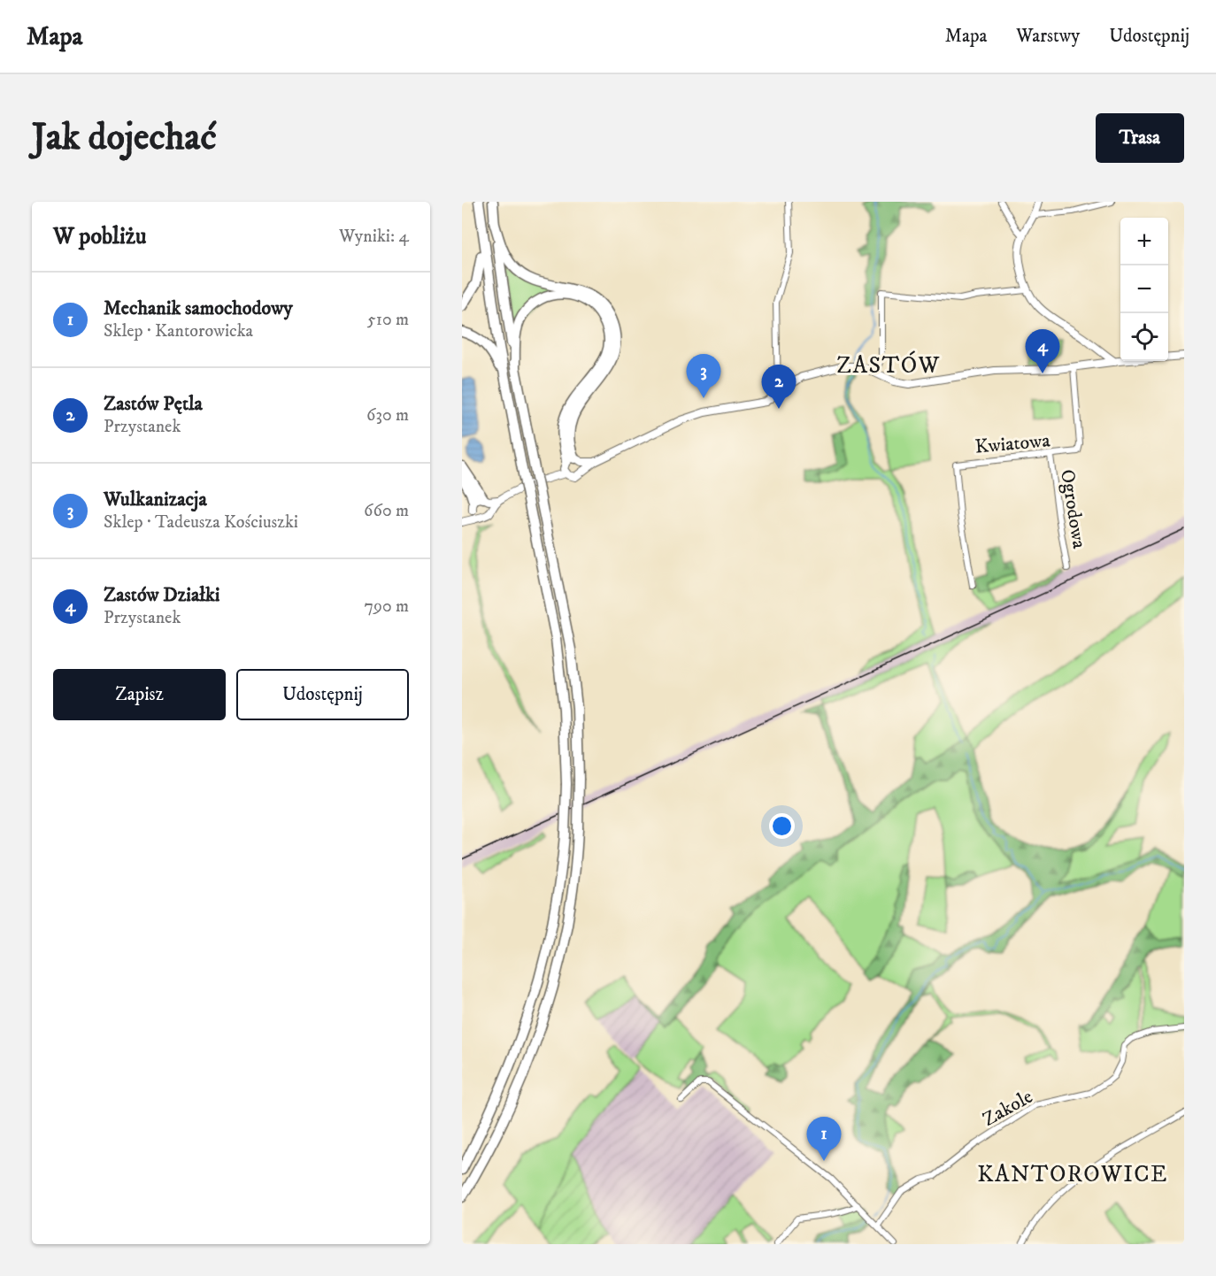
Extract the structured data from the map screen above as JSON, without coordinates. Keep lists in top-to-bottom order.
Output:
{
  "streets": {
    "street": ["Kwiatowa", "Ogrodowa", "Zakole"]
  },
  "crossings": [
    ["Kwiatowa", "Ogrodowa"]
  ],
  "districts": ["ZASTÓW", "KANTOROWICE"],
  "page": {
    "header": "Mapa",
    "nav": ["Mapa", "Warstwy", "Udostępnij"],
    "buttons": [
      "Trasa",
      ["Zapisz", "Udostępnij"]
    ],
    "title": "Jak dojechać",
    "heading": ["W pobliżu", "Wyniki: 4"],
    "map_buttons": ["+", "−"],
    "list": [
      {
        "mark": "1",
        "name": "Mechanik samochodowy",
        "note": "Sklep · Kantorowicka",
        "value": "510 m"
      },
      {
        "mark": "2",
        "name": "Zastów Pętla",
        "note": "Przystanek",
        "value": "630 m"
      },
      {
        "mark": "3",
        "name": "Wulkanizacja",
        "note": "Sklep · Tadeusza Kościuszki",
        "value": "660 m"
      },
      {
        "mark": "4",
        "name": "Zastów Działki",
        "note": "Przystanek",
        "value": "790 m"
      }
    ],
    "pins": [
      "4",
      "3",
      "2",
      "1"
    ]
  }
}
